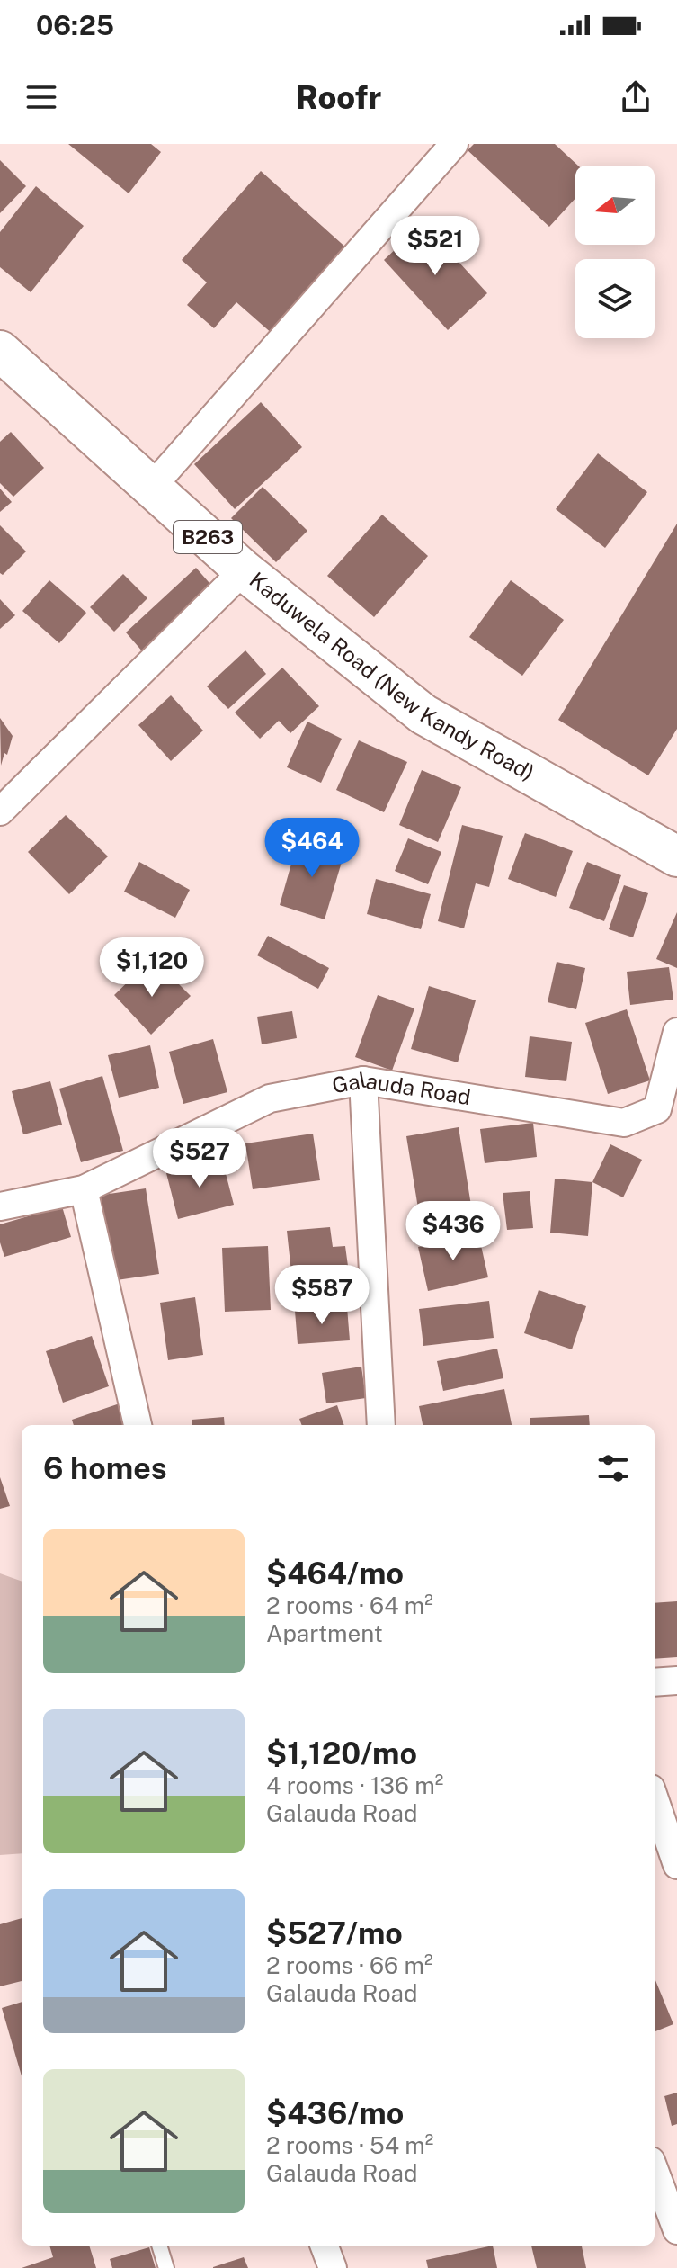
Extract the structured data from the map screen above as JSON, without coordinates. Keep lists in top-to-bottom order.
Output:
{
  "streets": {
    "main road": ["B263", "Kaduwela Road (New Kandy Road)"],
    "street": ["Galauda Road"]
  },
  "north": "left",
  "page": {
    "status": "06:25",
    "header": "Roofr",
    "price": [
      "$521",
      "$464",
      "$1,120",
      "$527",
      "$436",
      "$587"
    ],
    "heading": "6 homes",
    "list": [
      {
        "name": "$464/mo",
        "note": "2 rooms · 64 m² · Apartment"
      },
      {
        "name": "$1,120/mo",
        "note": "4 rooms · 136 m² · Galauda Road"
      },
      {
        "name": "$527/mo",
        "note": "2 rooms · 66 m² · Galauda Road"
      },
      {
        "name": "$436/mo",
        "note": "2 rooms · 54 m² · Galauda Road"
      }
    ]
  }
}
